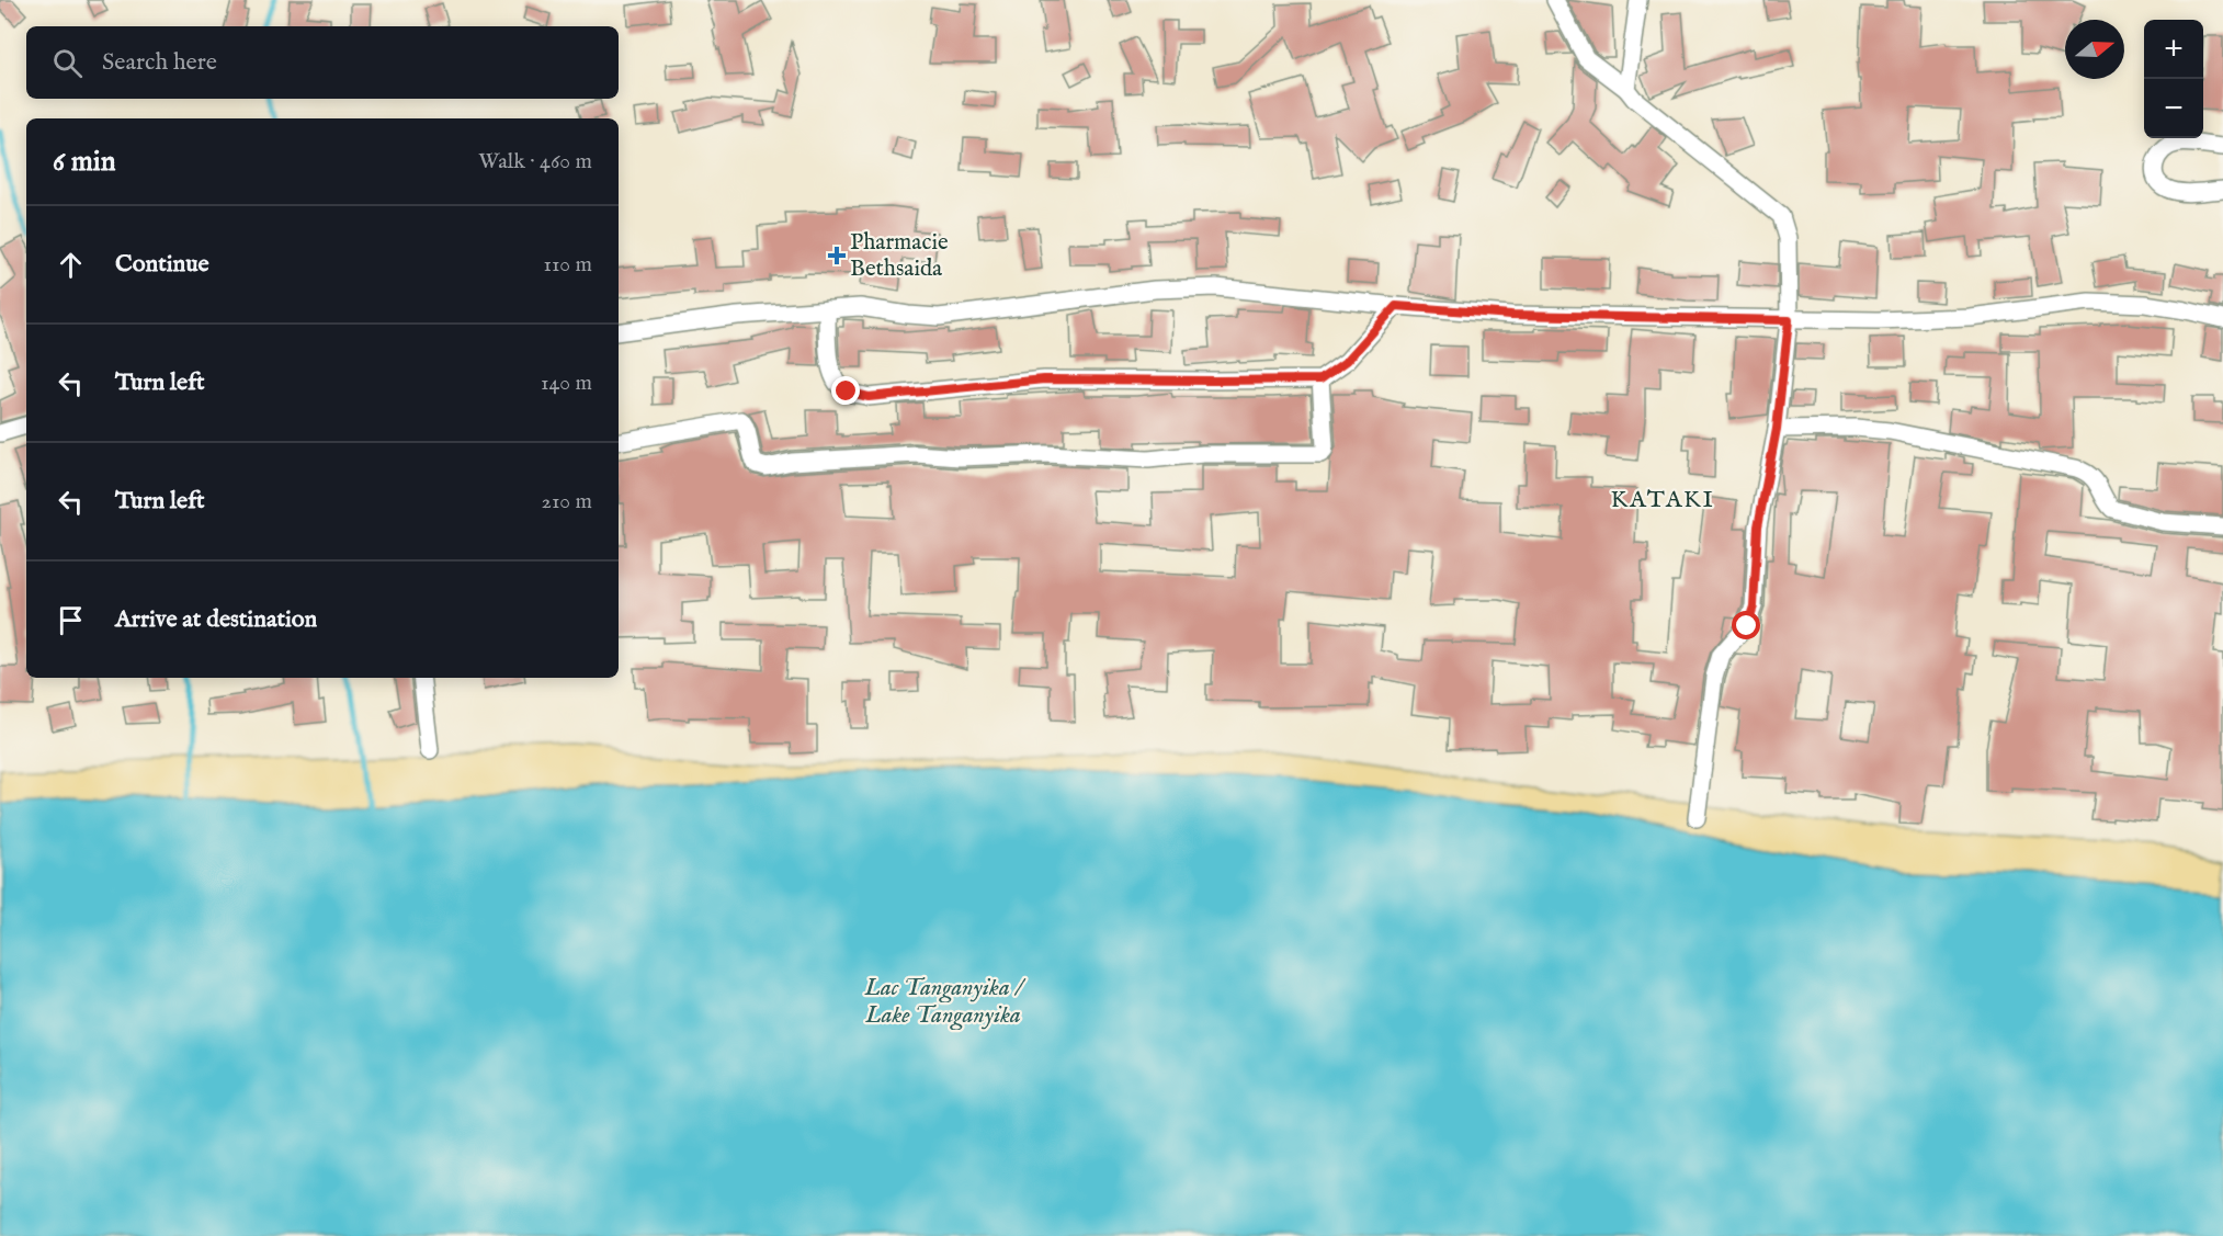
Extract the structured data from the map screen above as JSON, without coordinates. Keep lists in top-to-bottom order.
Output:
{
  "districts": ["KATAKI"],
  "water": ["Lac Tanganyika / Lake Tanganyika"],
  "places": {
    "health": ["Pharmacie Bethsaida"]
  },
  "north": "right",
  "page": {
    "map_buttons": ["+", "−"],
    "search": "Search here",
    "heading": ["6 min", "Walk · 460 m"],
    "list": [
      ["Continue", "110 m"],
      ["Turn left", "140 m"],
      ["Turn left", "210 m"],
      "Arrive at destination"
    ]
  }
}
